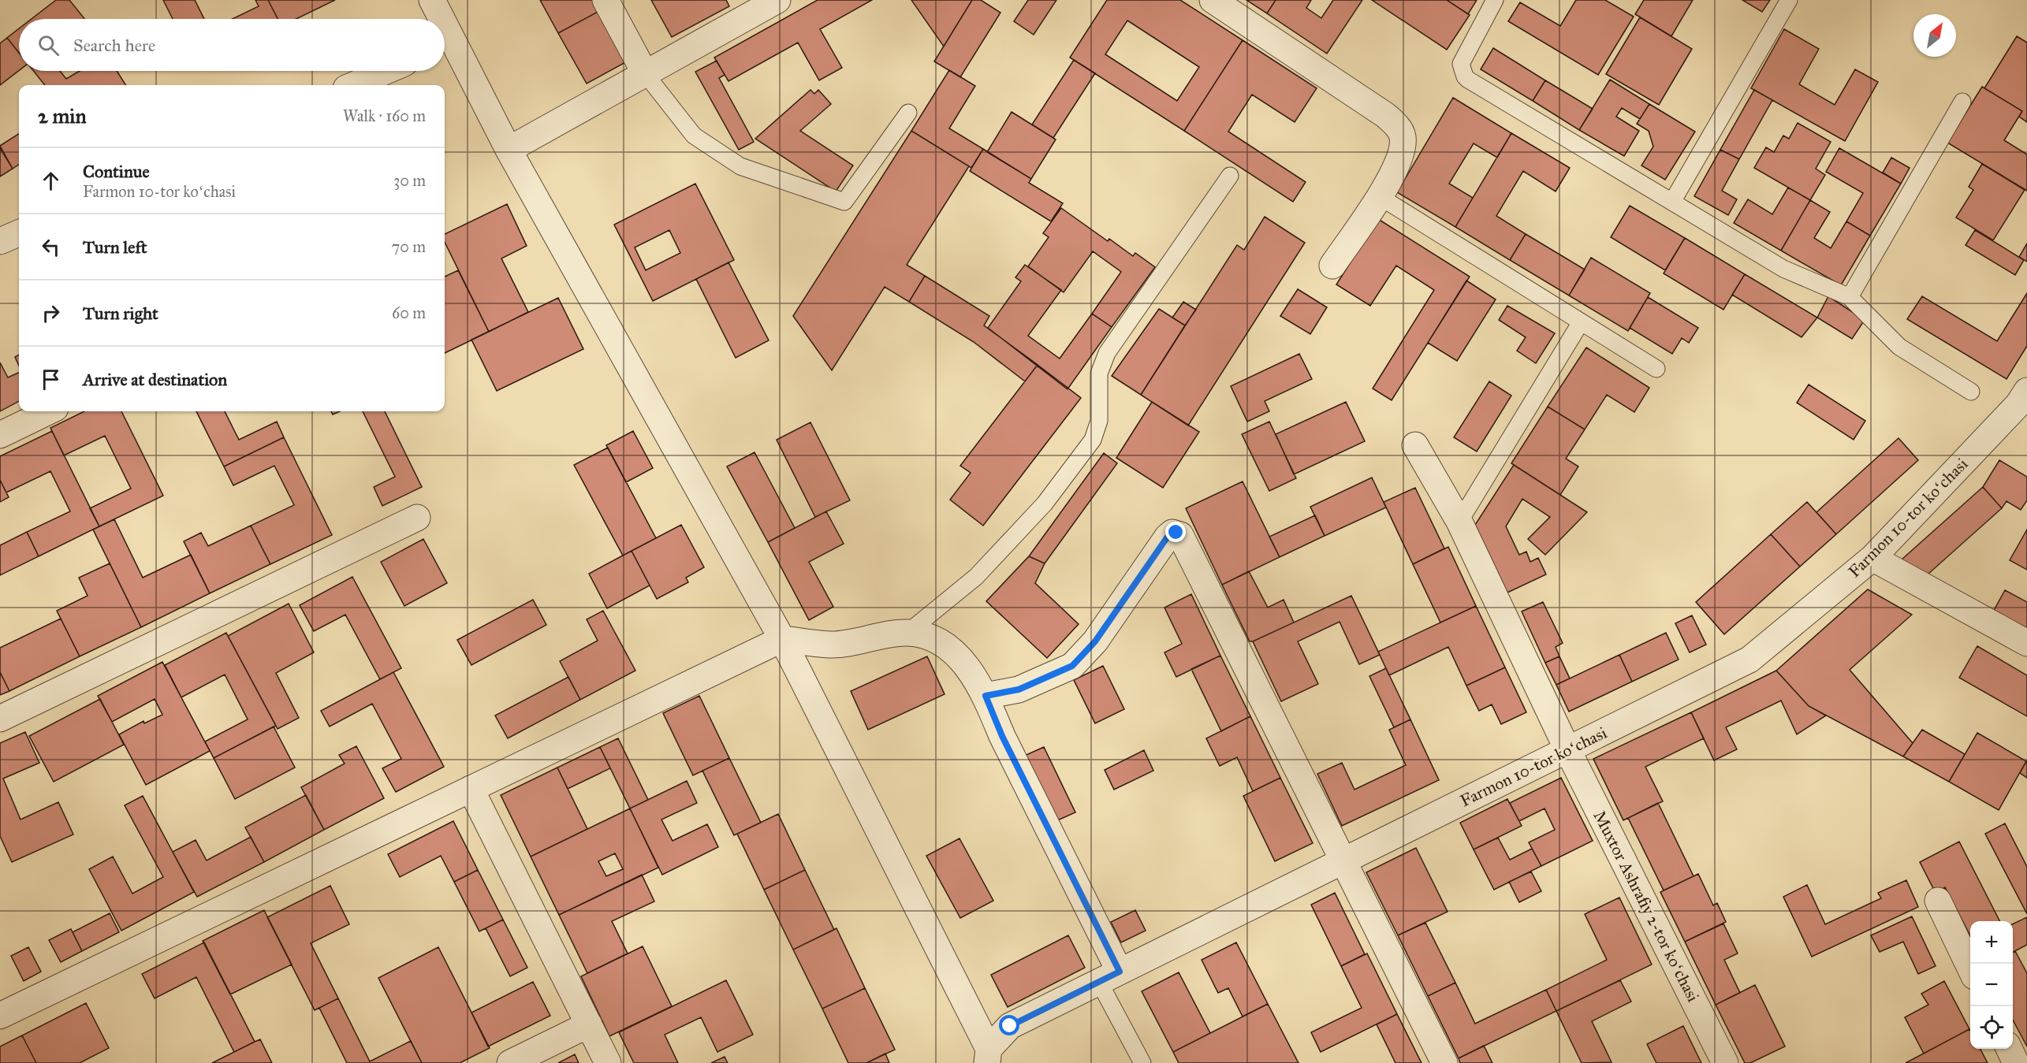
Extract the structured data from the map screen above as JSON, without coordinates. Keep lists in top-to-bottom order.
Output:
{
  "streets": {
    "street": ["Farmon 10-tor koʻchasi", "Muxtor Ashrafiy 2-tor koʻchasi"]
  },
  "crossings": [
    ["Farmon 10-tor koʻchasi", "Muxtor Ashrafiy 2-tor koʻchasi"]
  ],
  "north": "top right",
  "page": {
    "search": "Search here",
    "heading": ["2 min", "Walk · 160 m"],
    "list": [
      ["Continue", "Farmon 10-tor koʻchasi", "30 m"],
      ["Turn left", "70 m"],
      ["Turn right", "60 m"],
      "Arrive at destination"
    ],
    "map_buttons": ["+", "−"]
  }
}
